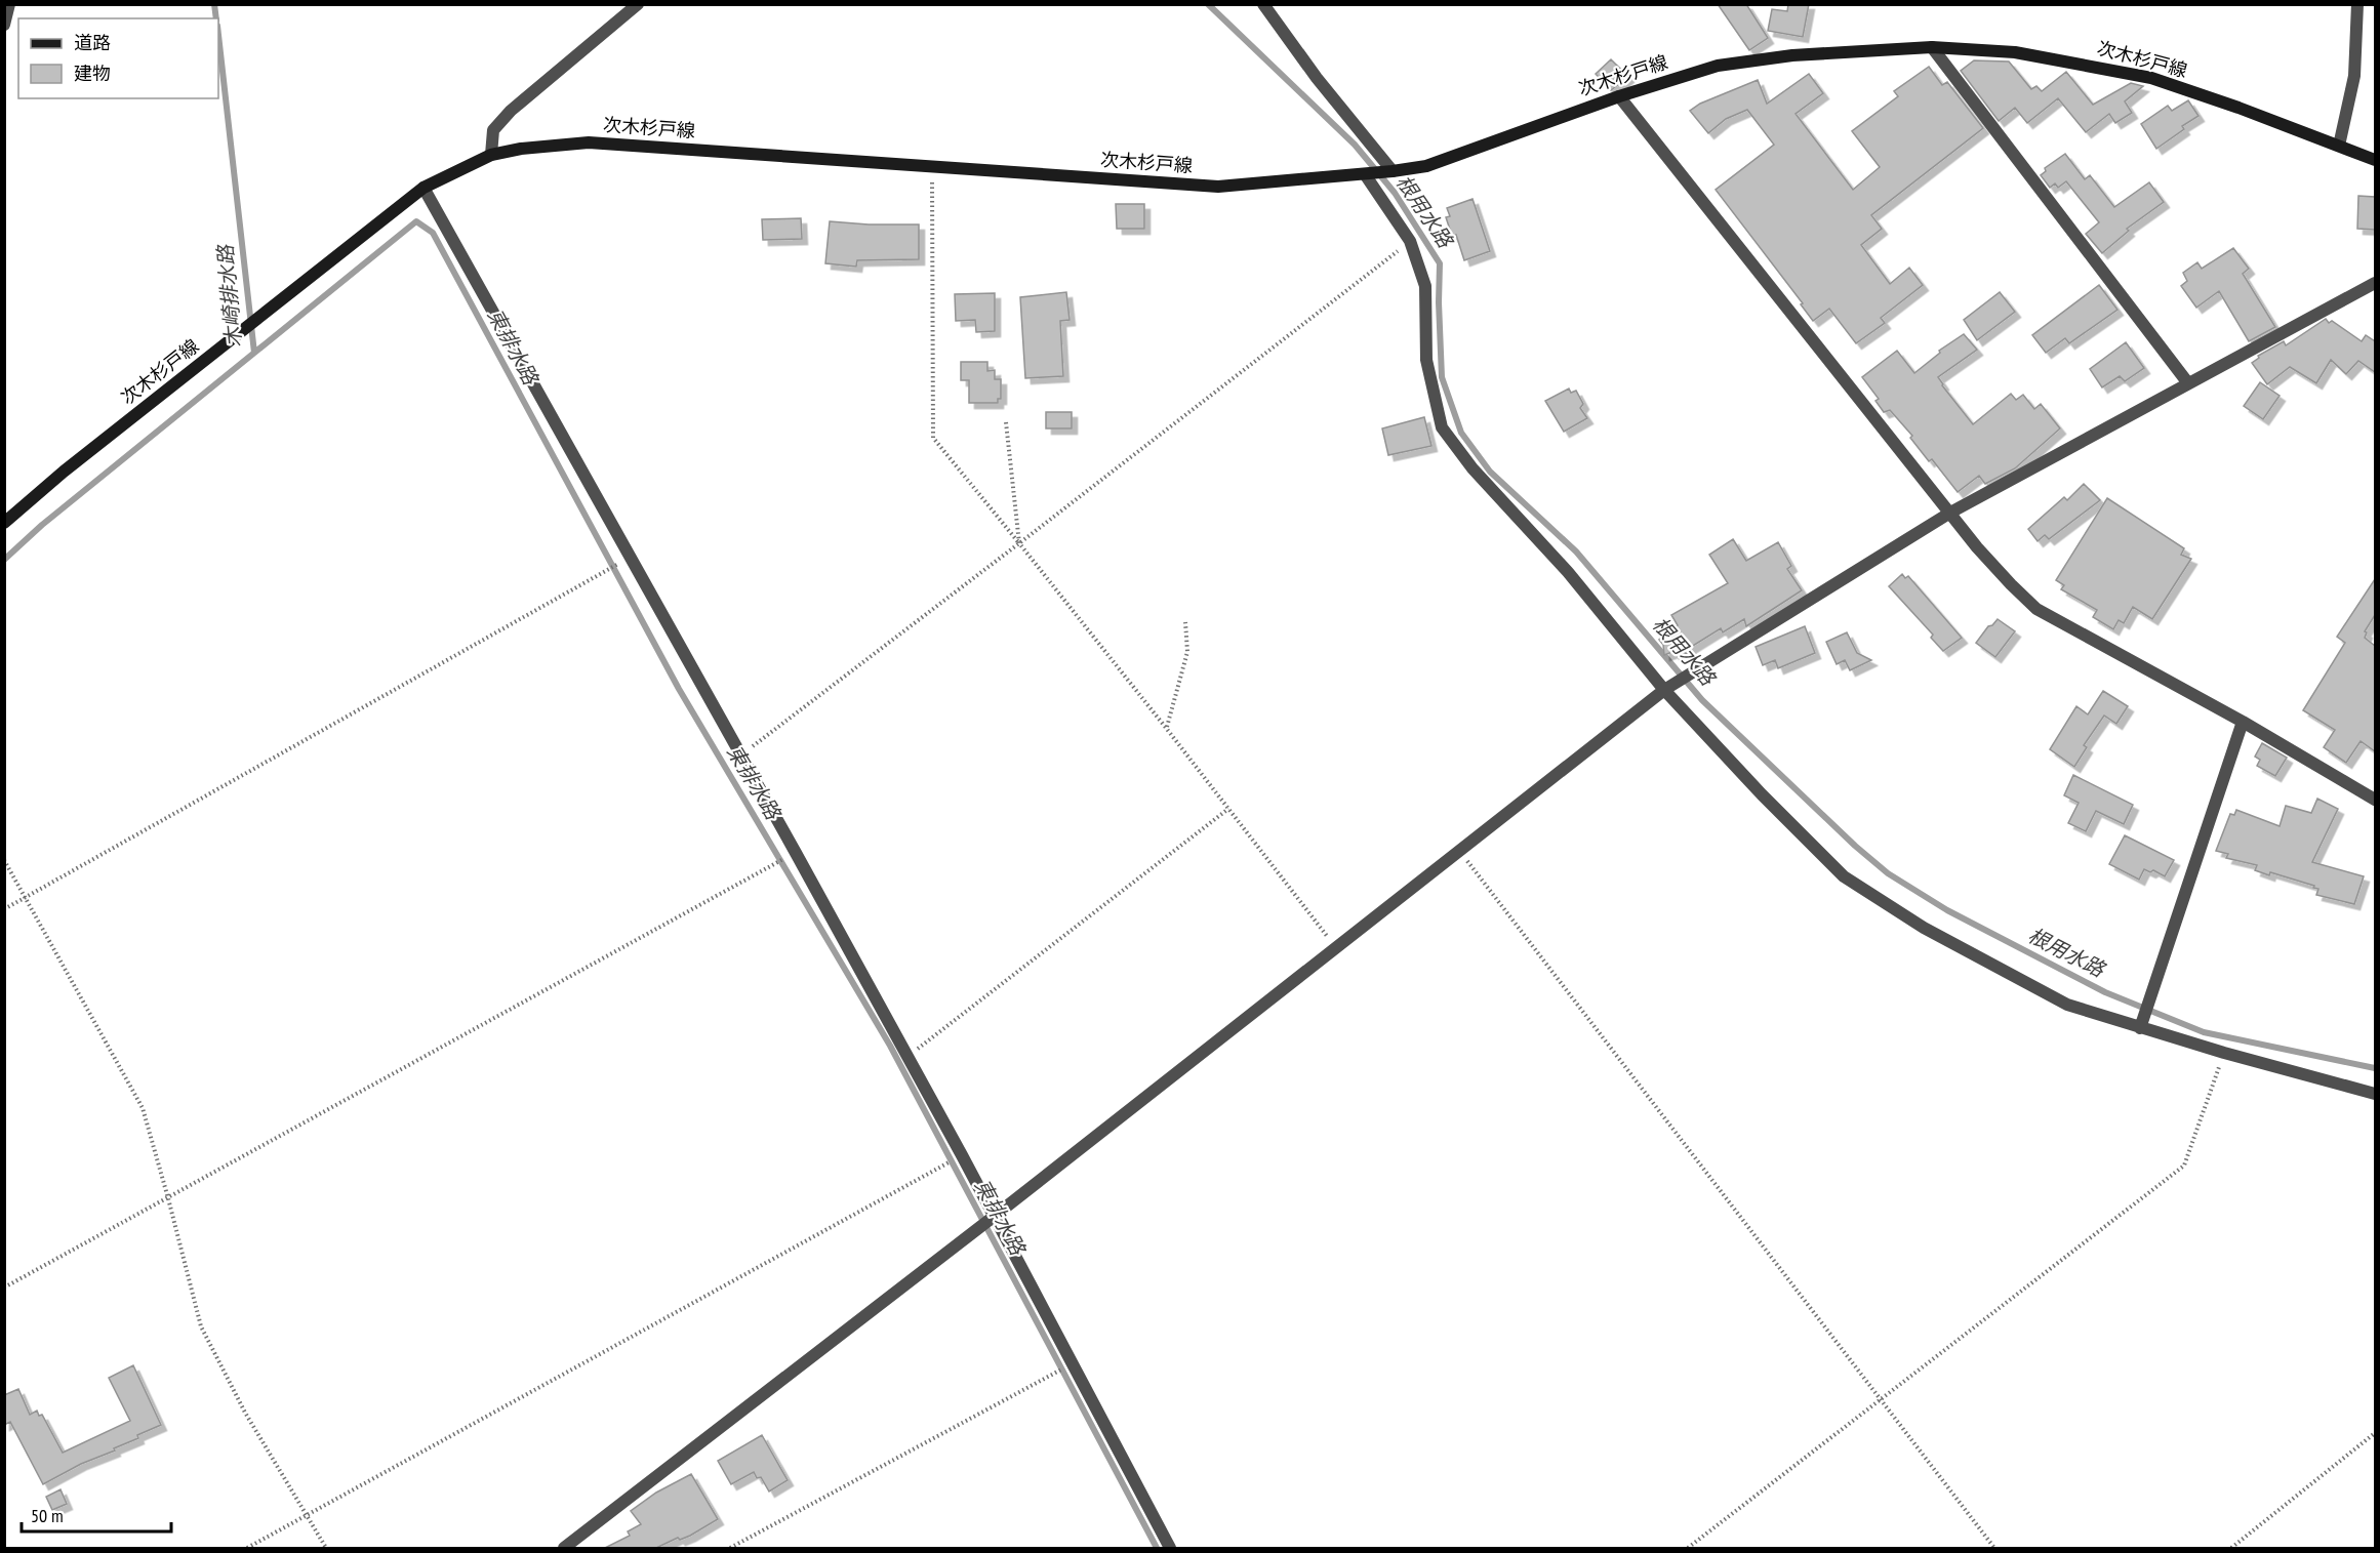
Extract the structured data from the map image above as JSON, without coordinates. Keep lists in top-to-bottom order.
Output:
{
  "streets": {
    "main road": ["次木杉戸線"]
  },
  "water": ["根用水路", "木崎排水路", "東排水路"],
  "legend": ["道路", "建物"],
  "scale_bar": "50 m"
}
